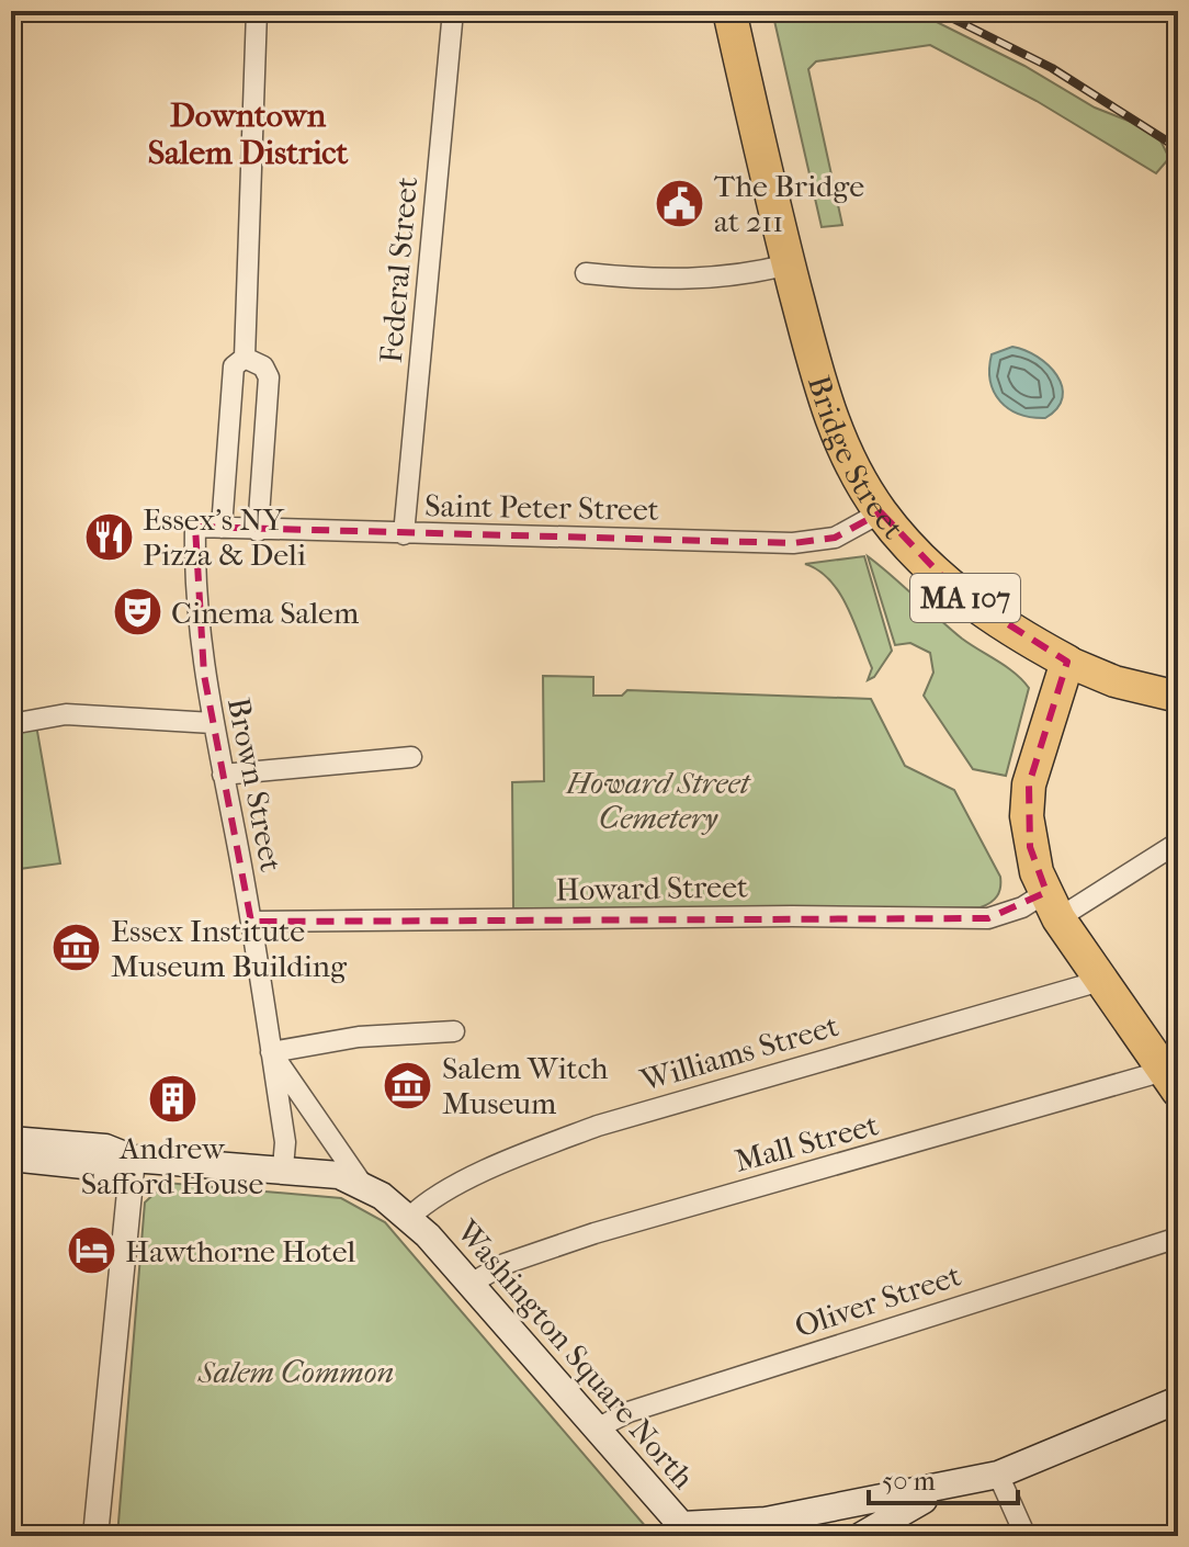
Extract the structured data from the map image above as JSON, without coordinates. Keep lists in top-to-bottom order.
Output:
{
  "streets": {
    "highway": ["Bridge Street", "MA 107"],
    "main road": ["Washington Square North"],
    "street": [
      "Federal Street",
      "Saint Peter Street",
      "Brown Street",
      "Howard Street",
      "Williams Street",
      "Mall Street",
      "Oliver Street"
    ]
  },
  "crossings": [
    ["Federal Street", "Saint Peter Street"],
    ["Bridge Street", "Saint Peter Street"],
    ["Bridge Street", "MA 107"],
    ["Saint Peter Street", "Brown Street"],
    ["Brown Street", "Howard Street"],
    ["Brown Street", "Washington Square North"],
    ["Williams Street", "Washington Square North"],
    ["Mall Street", "Washington Square North"],
    ["Oliver Street", "Washington Square North"]
  ],
  "districts": ["Downtown Salem District"],
  "parks": ["Howard Street Cemetery", "Salem Common"],
  "places": {
    "public building": ["The Bridge at 211"],
    "restaurant": ["Essex's NY Pizza & Deli"],
    "theatre": ["Cinema Salem"],
    "museum": ["Essex Institute Museum Building", "Salem Witch Museum"],
    "building": ["Andrew Safford House"],
    "hotel": ["Hawthorne Hotel"]
  },
  "scale_bar": "50 m"
}
